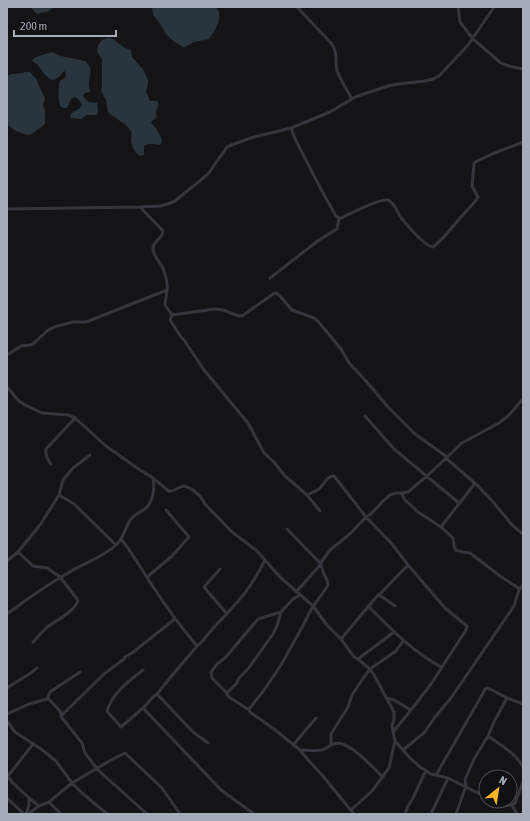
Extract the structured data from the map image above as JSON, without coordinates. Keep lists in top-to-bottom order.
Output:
{
  "scale_bar": "200 m",
  "north": "top right"
}
